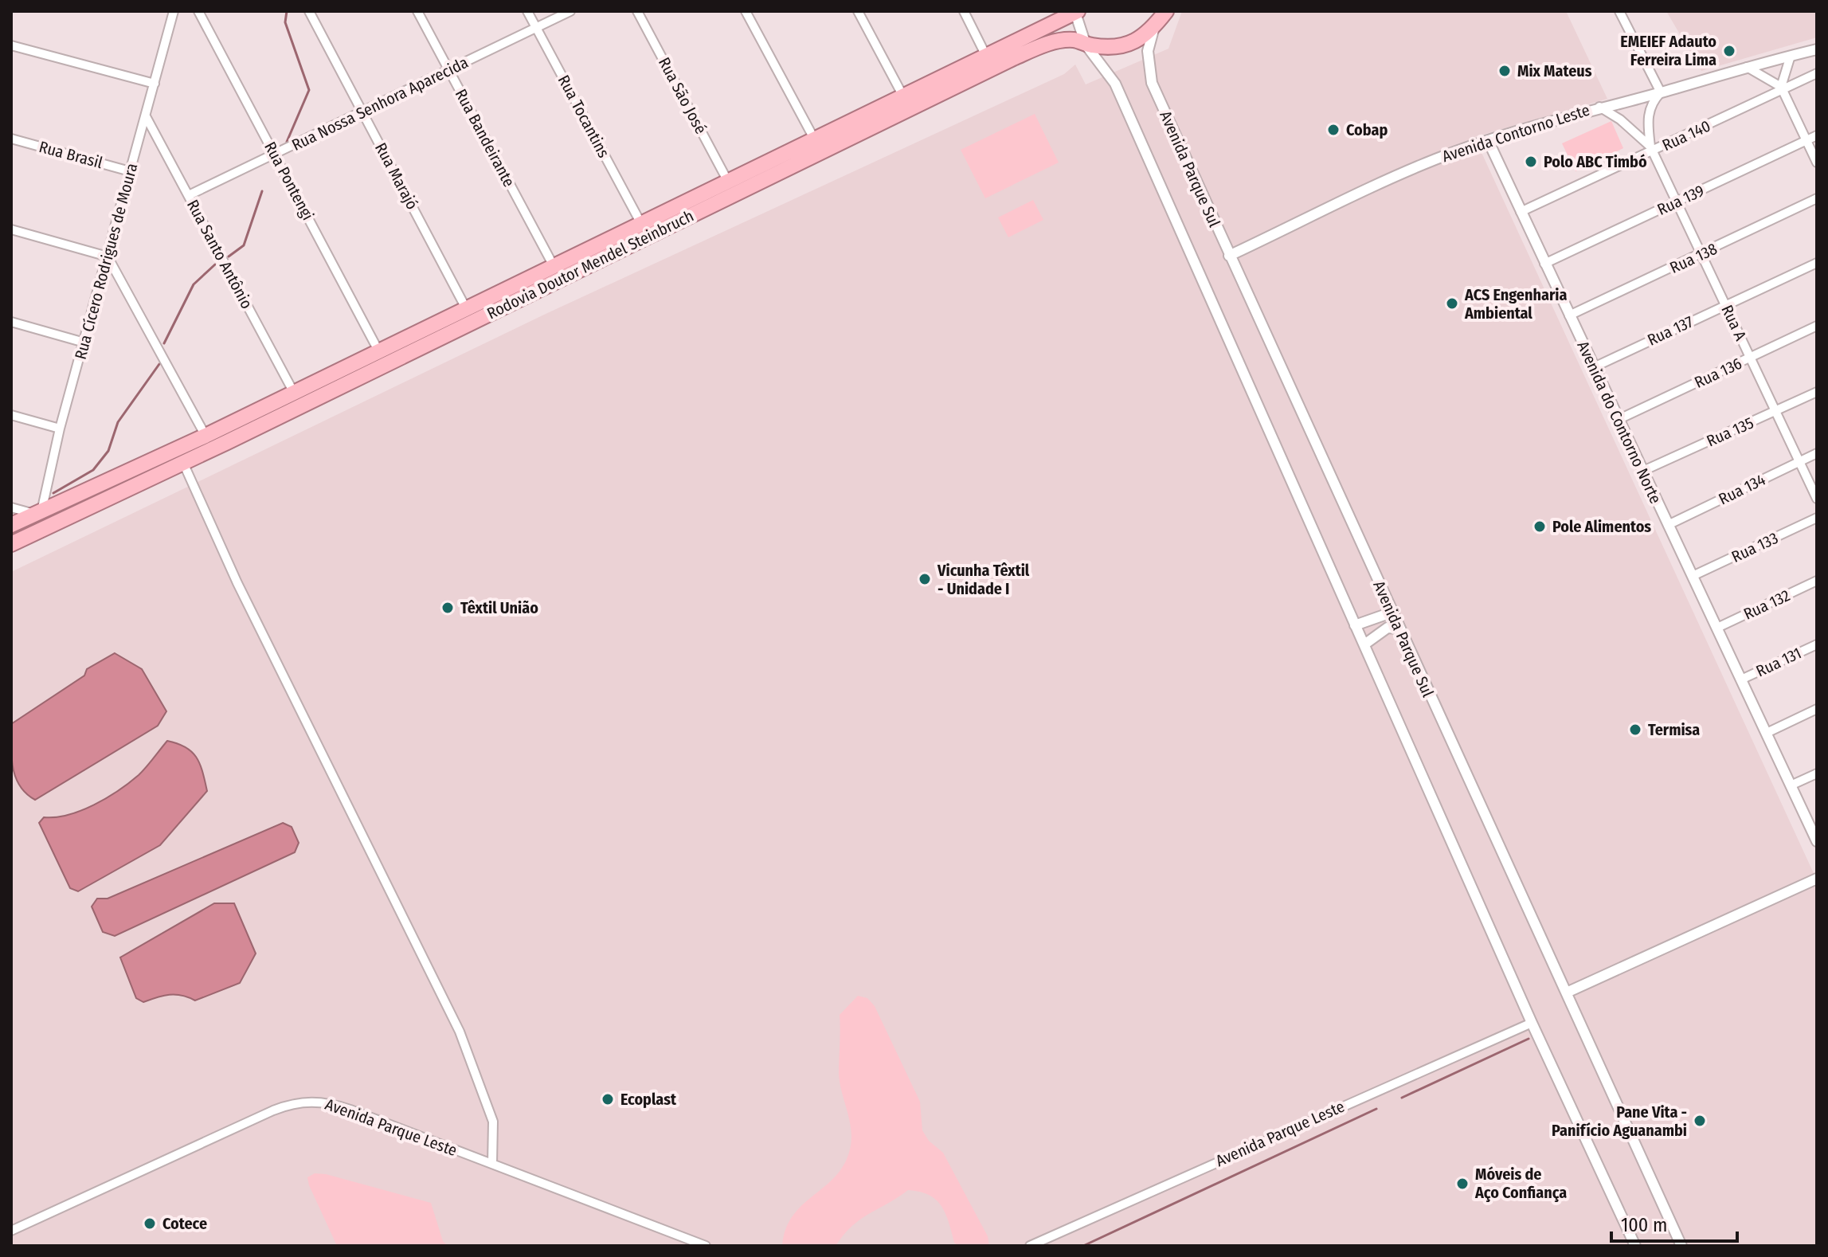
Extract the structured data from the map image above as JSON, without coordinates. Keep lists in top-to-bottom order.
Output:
{
  "streets": {
    "highway": ["Rodovia Doutor Mendel Steinbruch"],
    "street": [
      "Rua São José",
      "Rua Nossa Senhora Aparecida",
      "Rua Tocantins",
      "Avenida Contorno Leste",
      "Rua 140",
      "Rua Bandeirante",
      "Rua Brasil",
      "Avenida Parque Sul",
      "Rua Marajó",
      "Rua Pontengi",
      "Rua 139",
      "Rua Santo Antônio",
      "Rua 138",
      "Rua Cícero Rodrigues de Moura",
      "Rua A",
      "Rua 137",
      "Rua 136",
      "Avenida do Contorno Norte",
      "Rua 135",
      "Rua 134",
      "Rua 133",
      "Rua 132",
      "Rua 131",
      "Avenida Parque Leste"
    ]
  },
  "crossings": [
    ["Rua São José", "Rodovia Doutor Mendel Steinbruch"],
    ["Rua Nossa Senhora Aparecida", "Rua Tocantins"],
    ["Rua Nossa Senhora Aparecida", "Rua Bandeirante"],
    ["Rua Nossa Senhora Aparecida", "Rua Marajó"],
    ["Rua Nossa Senhora Aparecida", "Rua Pontengi"],
    ["Rua Nossa Senhora Aparecida", "Rua Santo Antônio"],
    ["Rua Tocantins", "Rodovia Doutor Mendel Steinbruch"],
    ["Avenida Contorno Leste", "Avenida Parque Sul"],
    ["Avenida Contorno Leste", "Rua A"],
    ["Avenida Contorno Leste", "Avenida do Contorno Norte"],
    ["Rua 140", "Rua A"],
    ["Rua 140", "Avenida do Contorno Norte"],
    ["Rua Bandeirante", "Rodovia Doutor Mendel Steinbruch"],
    ["Rua Brasil", "Rua Cícero Rodrigues de Moura"],
    ["Avenida Parque Sul", "Rodovia Doutor Mendel Steinbruch"],
    ["Rua Marajó", "Rodovia Doutor Mendel Steinbruch"],
    ["Rua Pontengi", "Rodovia Doutor Mendel Steinbruch"],
    ["Rua 139", "Rua A"],
    ["Rua 139", "Avenida do Contorno Norte"],
    ["Rua Santo Antônio", "Rua Cícero Rodrigues de Moura"],
    ["Rua Santo Antônio", "Rodovia Doutor Mendel Steinbruch"],
    ["Rua 138", "Rua A"],
    ["Rua 138", "Avenida do Contorno Norte"],
    ["Rua Cícero Rodrigues de Moura", "Rodovia Doutor Mendel Steinbruch"],
    ["Rua A", "Rua 137"],
    ["Rua A", "Rua 136"],
    ["Rua A", "Rua 135"],
    ["Rua A", "Rua 134"],
    ["Rua 137", "Avenida do Contorno Norte"],
    ["Rua 136", "Avenida do Contorno Norte"],
    ["Avenida do Contorno Norte", "Rua 135"],
    ["Avenida do Contorno Norte", "Rua 134"],
    ["Avenida do Contorno Norte", "Rua 133"],
    ["Avenida do Contorno Norte", "Rua 132"],
    ["Avenida do Contorno Norte", "Rua 131"]
  ],
  "places": [
    "EMEIEF Adauto Ferreira Lima",
    "Mix Mateus",
    "Cobap",
    "Polo ABC Timbó",
    "ACS Engenharia Ambiental",
    "Pole Alimentos",
    "Vicunha Têxtil - Unidade I",
    "Têxtil União",
    "Termisa",
    "Ecoplast",
    "Pane Vita - Panifício Aguanambi",
    "Móveis de Aço Confiança",
    "Cotece"
  ],
  "scale_bar": "100 m"
}
